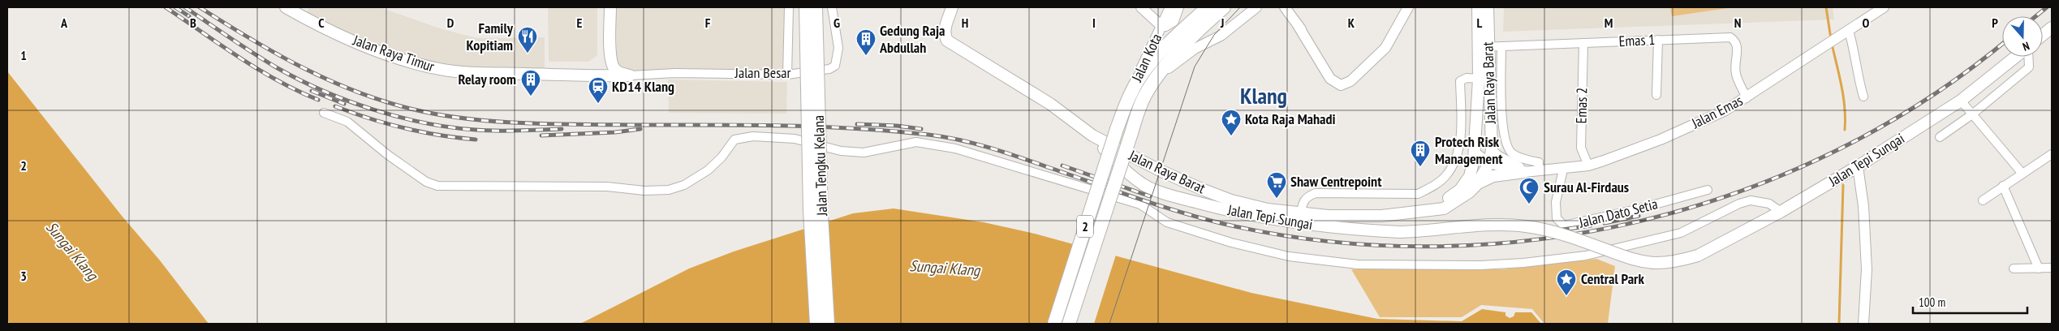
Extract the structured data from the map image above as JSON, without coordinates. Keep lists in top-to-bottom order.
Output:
{
  "streets": {
    "highway": ["Jalan Tengku Kelana", "2"],
    "main road": ["Jalan Raya Timur", "Jalan Raya Barat", "Jalan Tepi Sungai"],
    "street": [
      "Emas 1",
      "Jalan Kota",
      "Jalan Besar",
      "Emas 2",
      "Jalan Emas",
      "Jalan Dato Setia"
    ]
  },
  "crossings": [
    ["Emas 1", "Jalan Raya Barat"],
    ["Emas 1", "Emas 2"],
    ["Emas 1", "Jalan Emas"],
    ["Jalan Raya Timur", "Jalan Besar"],
    ["Jalan Kota", "2"],
    ["Jalan Raya Barat", "Jalan Emas"],
    ["Jalan Raya Barat", "Jalan Tepi Sungai"],
    ["Emas 2", "Jalan Emas"],
    ["Jalan Emas", "Jalan Dato Setia"]
  ],
  "districts": ["Klang"],
  "water": ["Sungai Klang"],
  "places": {
    "restaurant": ["Family Kopitiam"],
    "building": ["Gedung Raja Abdullah", "Relay room", "Protech Risk Management"],
    "station": ["KD14 Klang"],
    "place": ["Kota Raja Mahadi", "Central Park"],
    "supermarket": ["Shaw Centrepoint"],
    "mosque": ["Surau Al-Firdaus"]
  },
  "scale_bar": "100 m",
  "north": "bottom",
  "grid": {
    "columns": [
      "A",
      "B",
      "C",
      "D",
      "E",
      "F",
      "G",
      "H",
      "I",
      "J",
      "K",
      "L",
      "M",
      "N",
      "O",
      "P"
    ],
    "rows": ["1", "2", "3"]
  }
}
